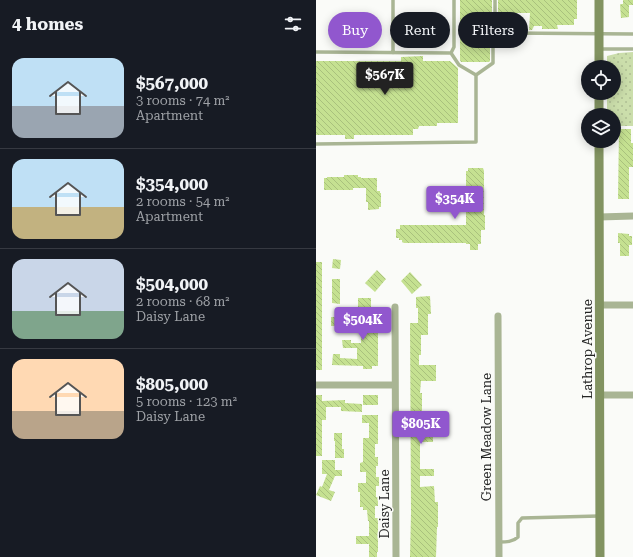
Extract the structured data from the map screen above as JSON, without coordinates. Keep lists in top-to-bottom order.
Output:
{
  "streets": {
    "street": ["Lathrop Avenue", "Green Meadow Lane", "Daisy Lane"]
  },
  "page": {
    "heading": "4 homes",
    "chip": ["Buy", "Rent", "Filters"],
    "list": [
      {
        "name": "$567,000",
        "note": "3 rooms · 74 m² · Apartment"
      },
      {
        "name": "$354,000",
        "note": "2 rooms · 54 m² · Apartment"
      },
      {
        "name": "$504,000",
        "note": "2 rooms · 68 m² · Daisy Lane"
      },
      {
        "name": "$805,000",
        "note": "5 rooms · 123 m² · Daisy Lane"
      }
    ],
    "price": [
      "$567K",
      "$354K",
      "$504K",
      "$805K"
    ]
  }
}
